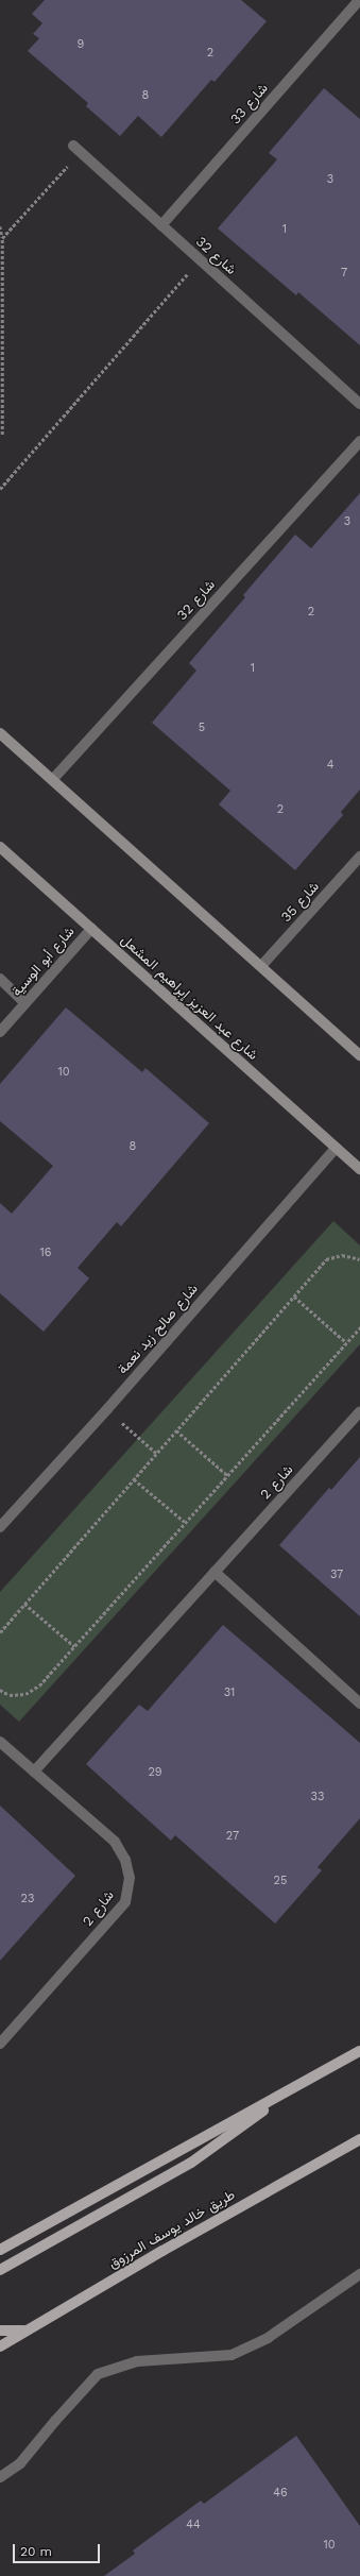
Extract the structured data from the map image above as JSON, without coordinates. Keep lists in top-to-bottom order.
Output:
{
  "streets": {
    "main road": ["شارع عبد العزيز إبراهيم المشعل", "طريق خالد يوسف المرزوق"],
    "street": [
      "شارع 33",
      "شارع 32",
      "شارع 35",
      "شارع أبو الوسية",
      "شارع صالح زيد نعمة",
      "شارع 2"
    ]
  },
  "crossings": [
    ["شارع 33", "شارع 32"],
    ["شارع أبو الوسية", "شارع عبد العزيز إبراهيم المشعل"],
    ["شارع عبد العزيز إبراهيم المشعل", "شارع صالح زيد نعمة"]
  ],
  "house_numbers": [
    "9",
    "2",
    "8",
    "3",
    "1",
    "7",
    "3",
    "2",
    "1",
    "5",
    "4",
    "2",
    "10",
    "8",
    "16",
    "37",
    "31",
    "29",
    "33",
    "27",
    "25",
    "23",
    "46",
    "44",
    "10"
  ],
  "scale_bar": "20 m"
}
